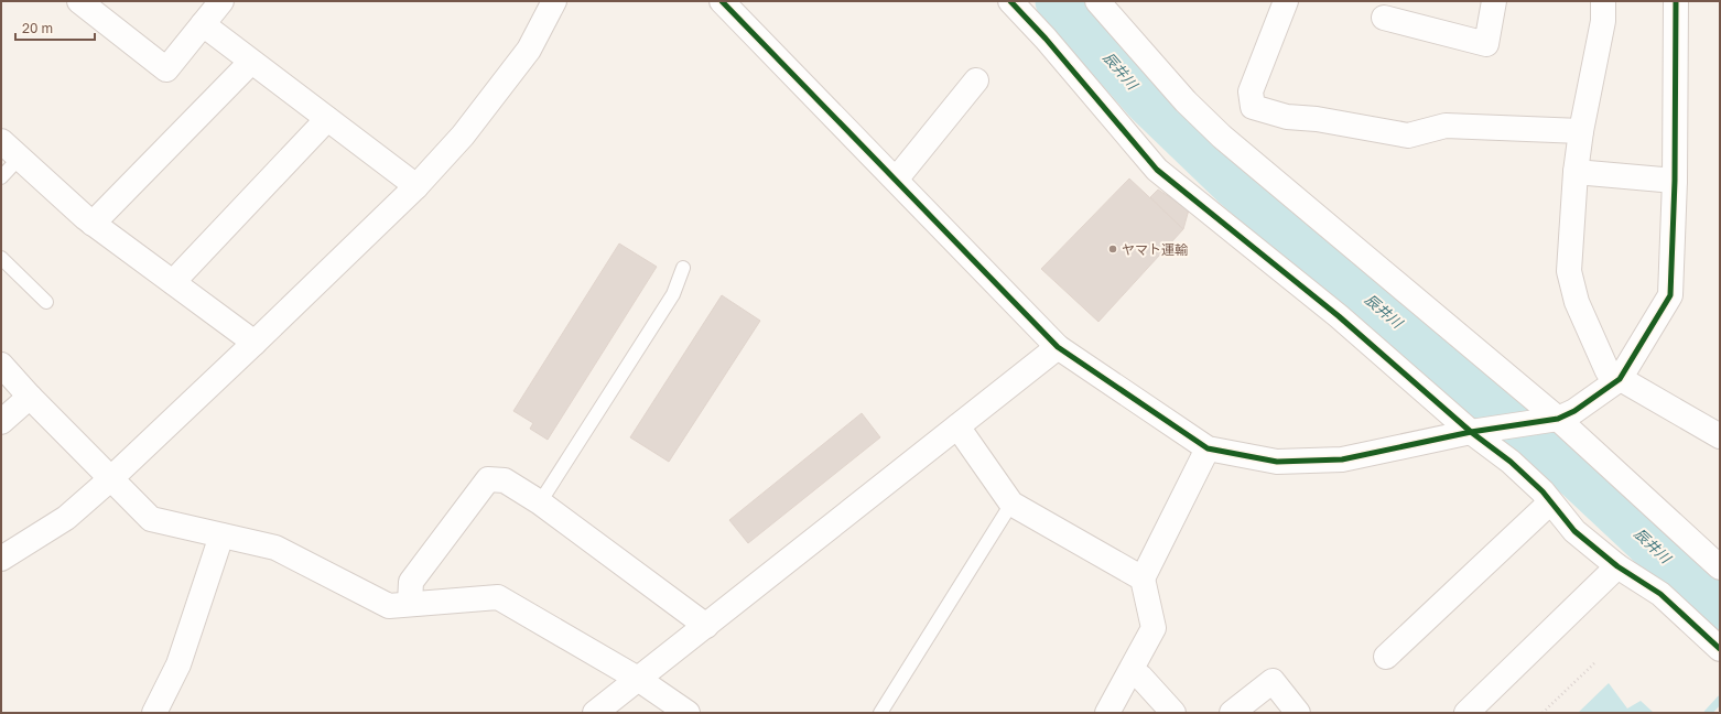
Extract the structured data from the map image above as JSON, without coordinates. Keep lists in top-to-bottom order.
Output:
{
  "water": ["辰井川"],
  "places": ["ヤマト運輸"],
  "scale_bar": "20 m"
}
